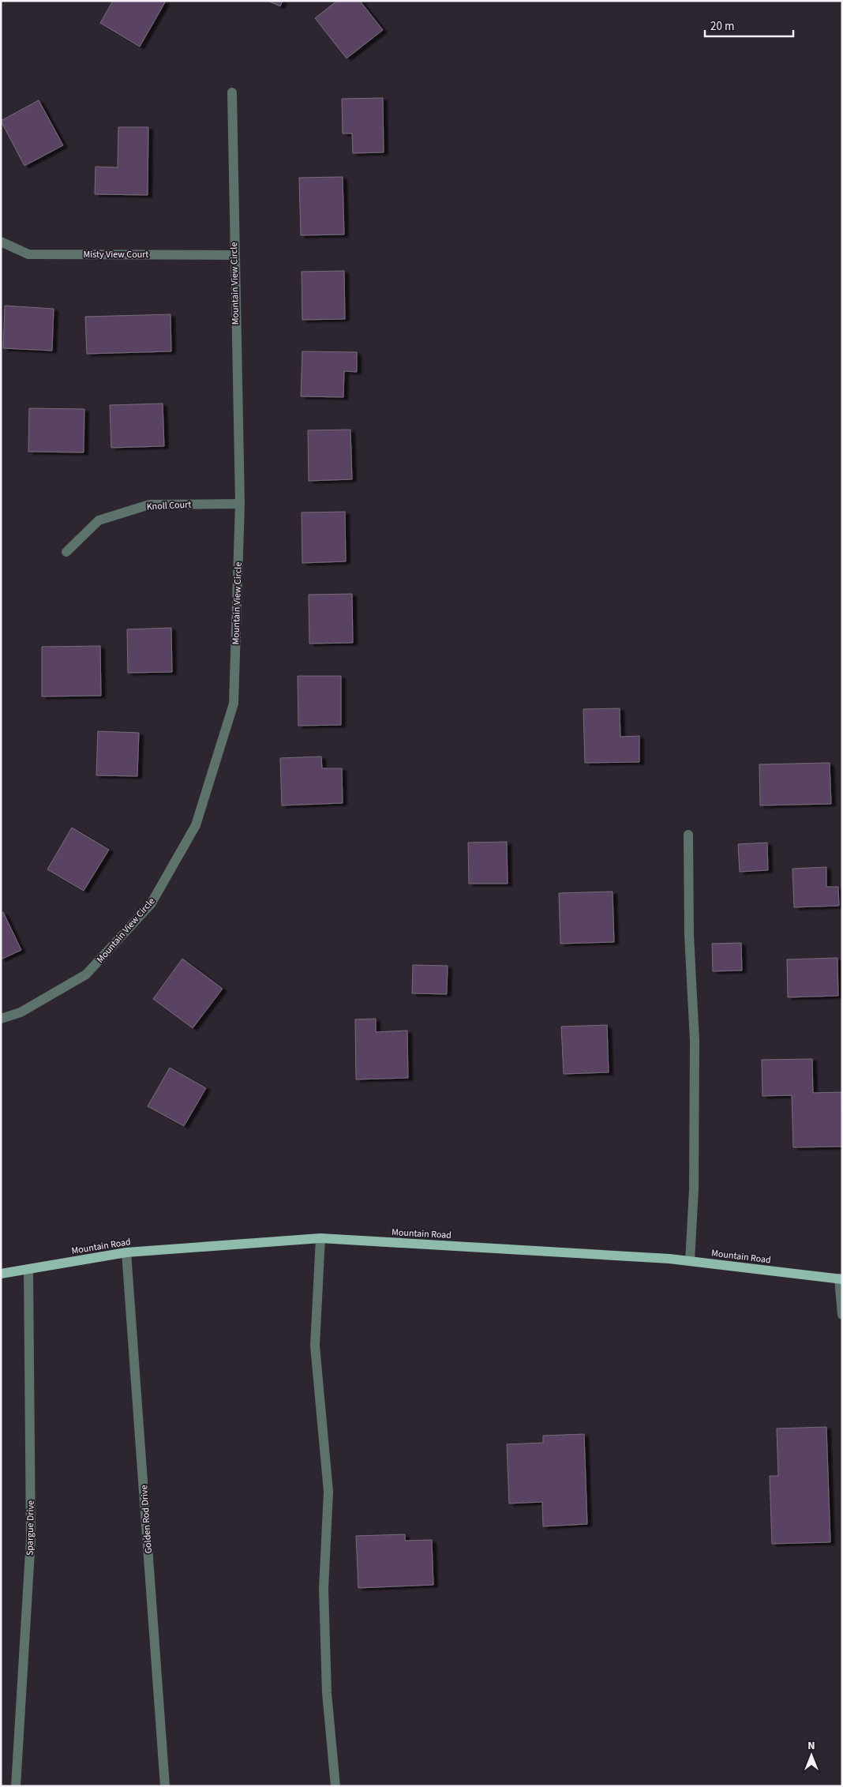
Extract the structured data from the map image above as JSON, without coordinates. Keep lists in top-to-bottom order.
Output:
{
  "streets": {
    "main road": ["Mountain Road"],
    "street": [
      "Misty View Court",
      "Mountain View Circle",
      "Knoll Court",
      "Golden Rod Drive",
      "Spargue Drive"
    ]
  },
  "crossings": [
    ["Misty View Court", "Mountain View Circle"],
    ["Mountain View Circle", "Knoll Court"],
    ["Mountain Road", "Golden Rod Drive"],
    ["Mountain Road", "Spargue Drive"]
  ],
  "scale_bar": "20 m",
  "north": "top"
}
